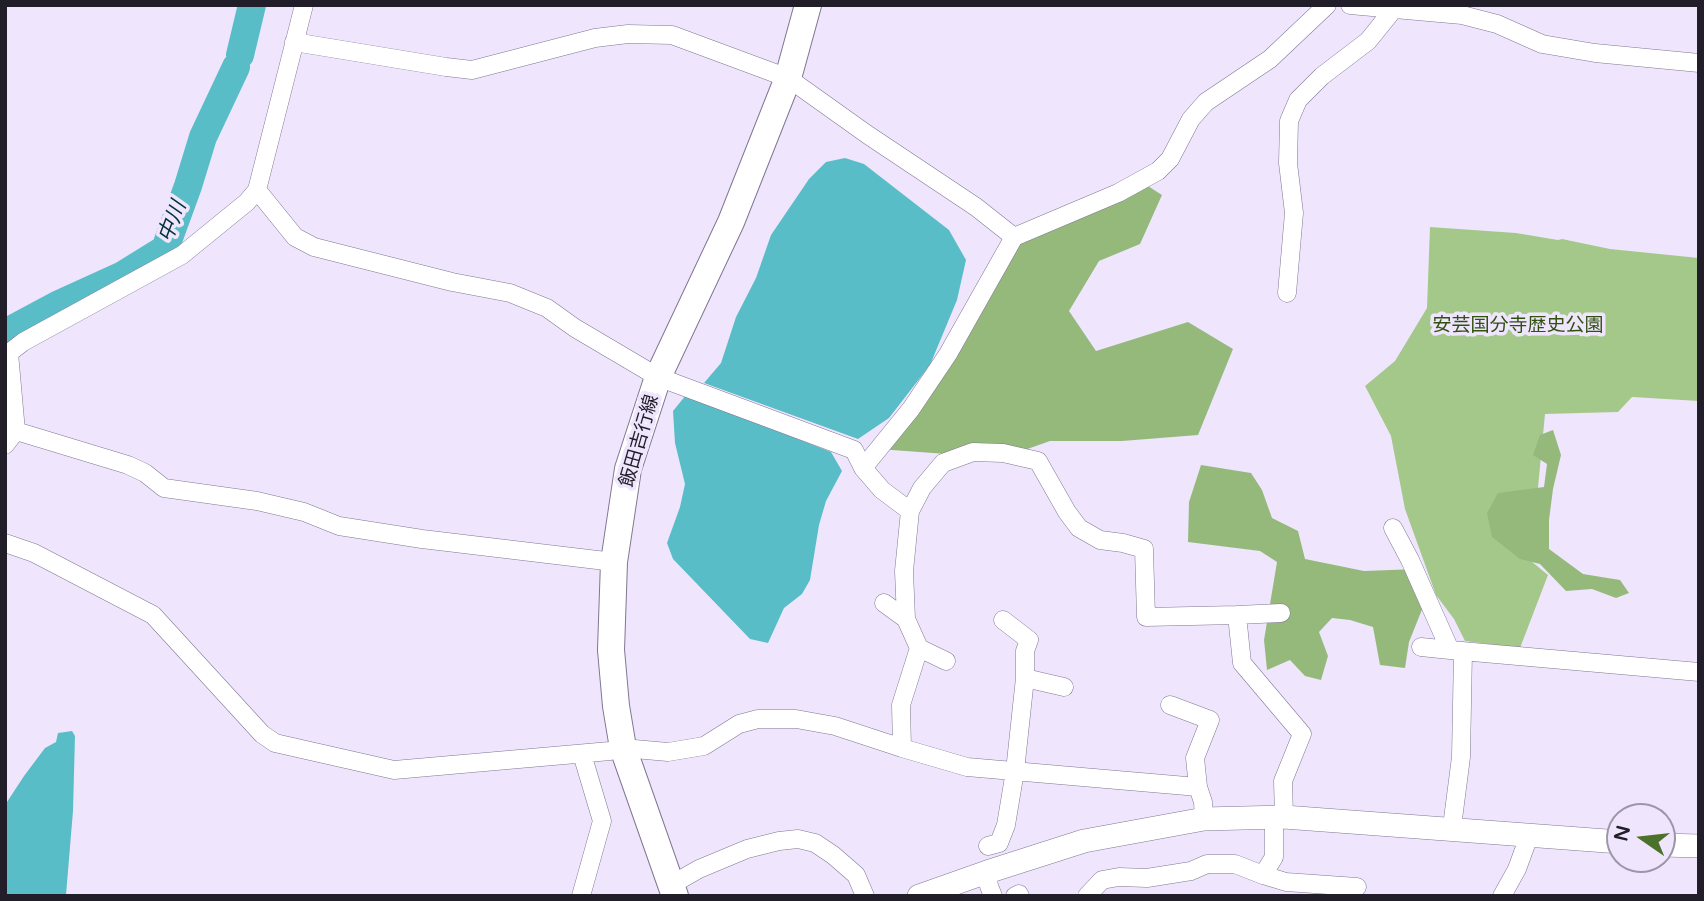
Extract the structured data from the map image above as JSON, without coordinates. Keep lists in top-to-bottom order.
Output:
{
  "streets": {
    "main road": ["飯田吉行線"]
  },
  "water": ["中川"],
  "parks": ["安芸国分寺歴史公園"],
  "north": "left"
}
